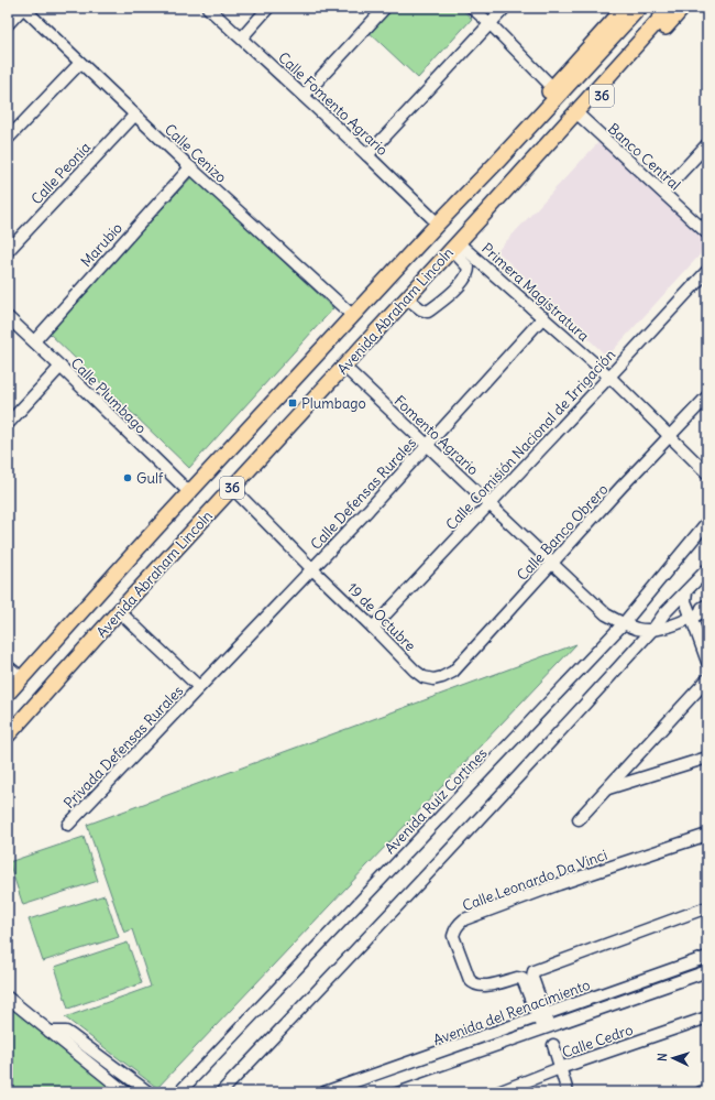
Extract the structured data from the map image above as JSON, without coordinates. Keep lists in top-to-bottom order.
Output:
{
  "streets": {
    "main road": ["36", "Avenida Abraham Lincoln"],
    "street": [
      "Calle Fomento Agrario",
      "Calle Cenizo",
      "Banco Central",
      "Calle Peonia",
      "Marubio",
      "Primera Magistratura",
      "Calle Plumbago",
      "Fomento Agrario",
      "Calle Comisión Nacional de Irrigación",
      "Calle Defensas Rurales",
      "Calle Banco Obrero",
      "19 de Octubre",
      "Privada Defensas Rurales",
      "Avenida Ruíz Cortines",
      "Calle Leonardo Da Vinci",
      "Avenida del Renacimiento",
      "Calle Cedro"
    ]
  },
  "crossings": [
    ["36", "Calle Fomento Agrario"],
    ["36", "Calle Cenizo"],
    ["36", "Calle Plumbago"],
    ["Calle Cenizo", "Calle Peonia"],
    ["Calle Cenizo", "Marubio"],
    ["Banco Central", "Avenida Abraham Lincoln"],
    ["Marubio", "Calle Plumbago"],
    ["Primera Magistratura", "Avenida Abraham Lincoln"],
    ["Primera Magistratura", "Calle Comisión Nacional de Irrigación"],
    ["Primera Magistratura", "Calle Defensas Rurales"],
    ["Primera Magistratura", "Calle Banco Obrero"],
    ["Avenida Abraham Lincoln", "Fomento Agrario"],
    ["Avenida Abraham Lincoln", "19 de Octubre"],
    ["Fomento Agrario", "Calle Comisión Nacional de Irrigación"],
    ["Fomento Agrario", "Calle Defensas Rurales"],
    ["Fomento Agrario", "Calle Banco Obrero"],
    ["Fomento Agrario", "Avenida Ruíz Cortines"],
    ["Calle Comisión Nacional de Irrigación", "19 de Octubre"],
    ["Calle Defensas Rurales", "19 de Octubre"],
    ["Calle Defensas Rurales", "Privada Defensas Rurales"],
    ["Calle Banco Obrero", "19 de Octubre"],
    ["Calle Leonardo Da Vinci", "Avenida del Renacimiento"]
  ],
  "places": {
    "transit": ["Plumbago"],
    "other": ["Gulf"]
  },
  "north": "left"
}
